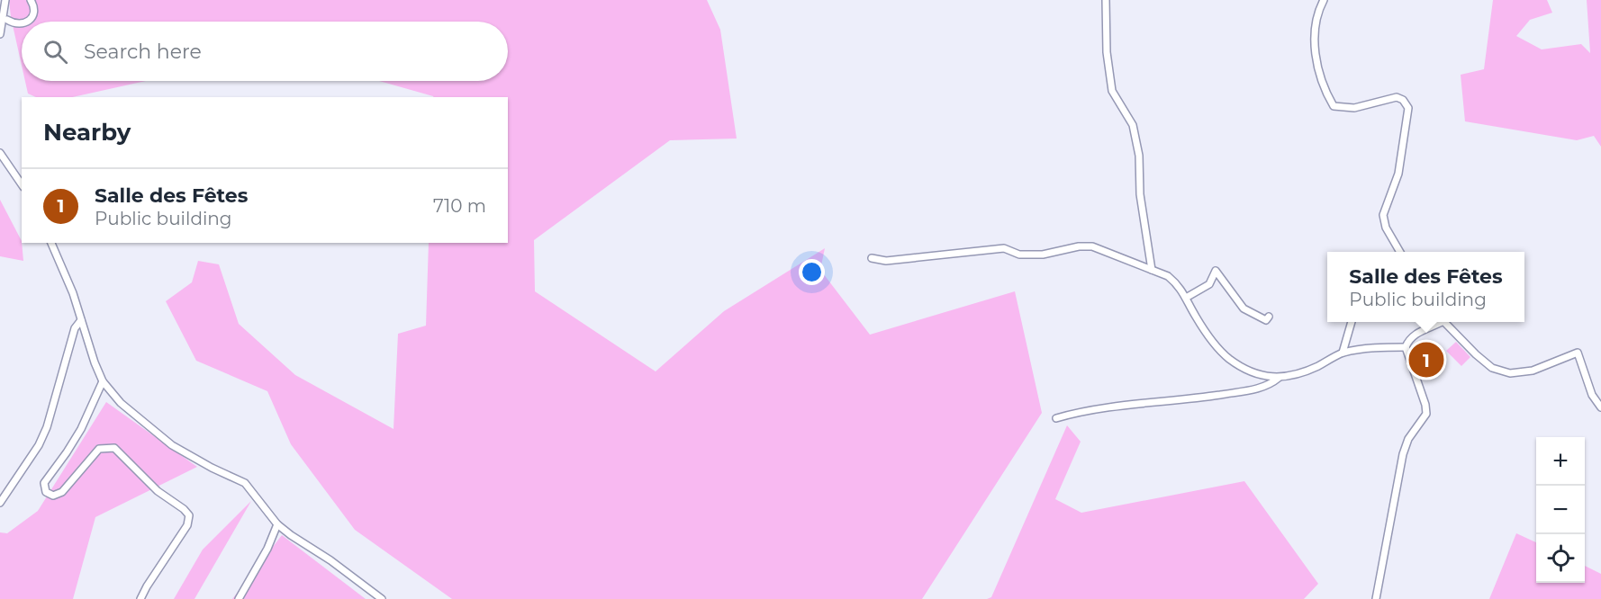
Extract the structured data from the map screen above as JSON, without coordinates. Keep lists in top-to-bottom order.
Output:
{
  "page": {
    "search": "Search here",
    "heading": "Nearby",
    "list": [
      {
        "mark": "1",
        "name": "Salle des Fêtes",
        "note": "Public building",
        "value": "710 m"
      }
    ],
    "popup": ["Salle des Fêtes", "Public building"],
    "pins": "1",
    "map_buttons": ["+", "−"]
  }
}
